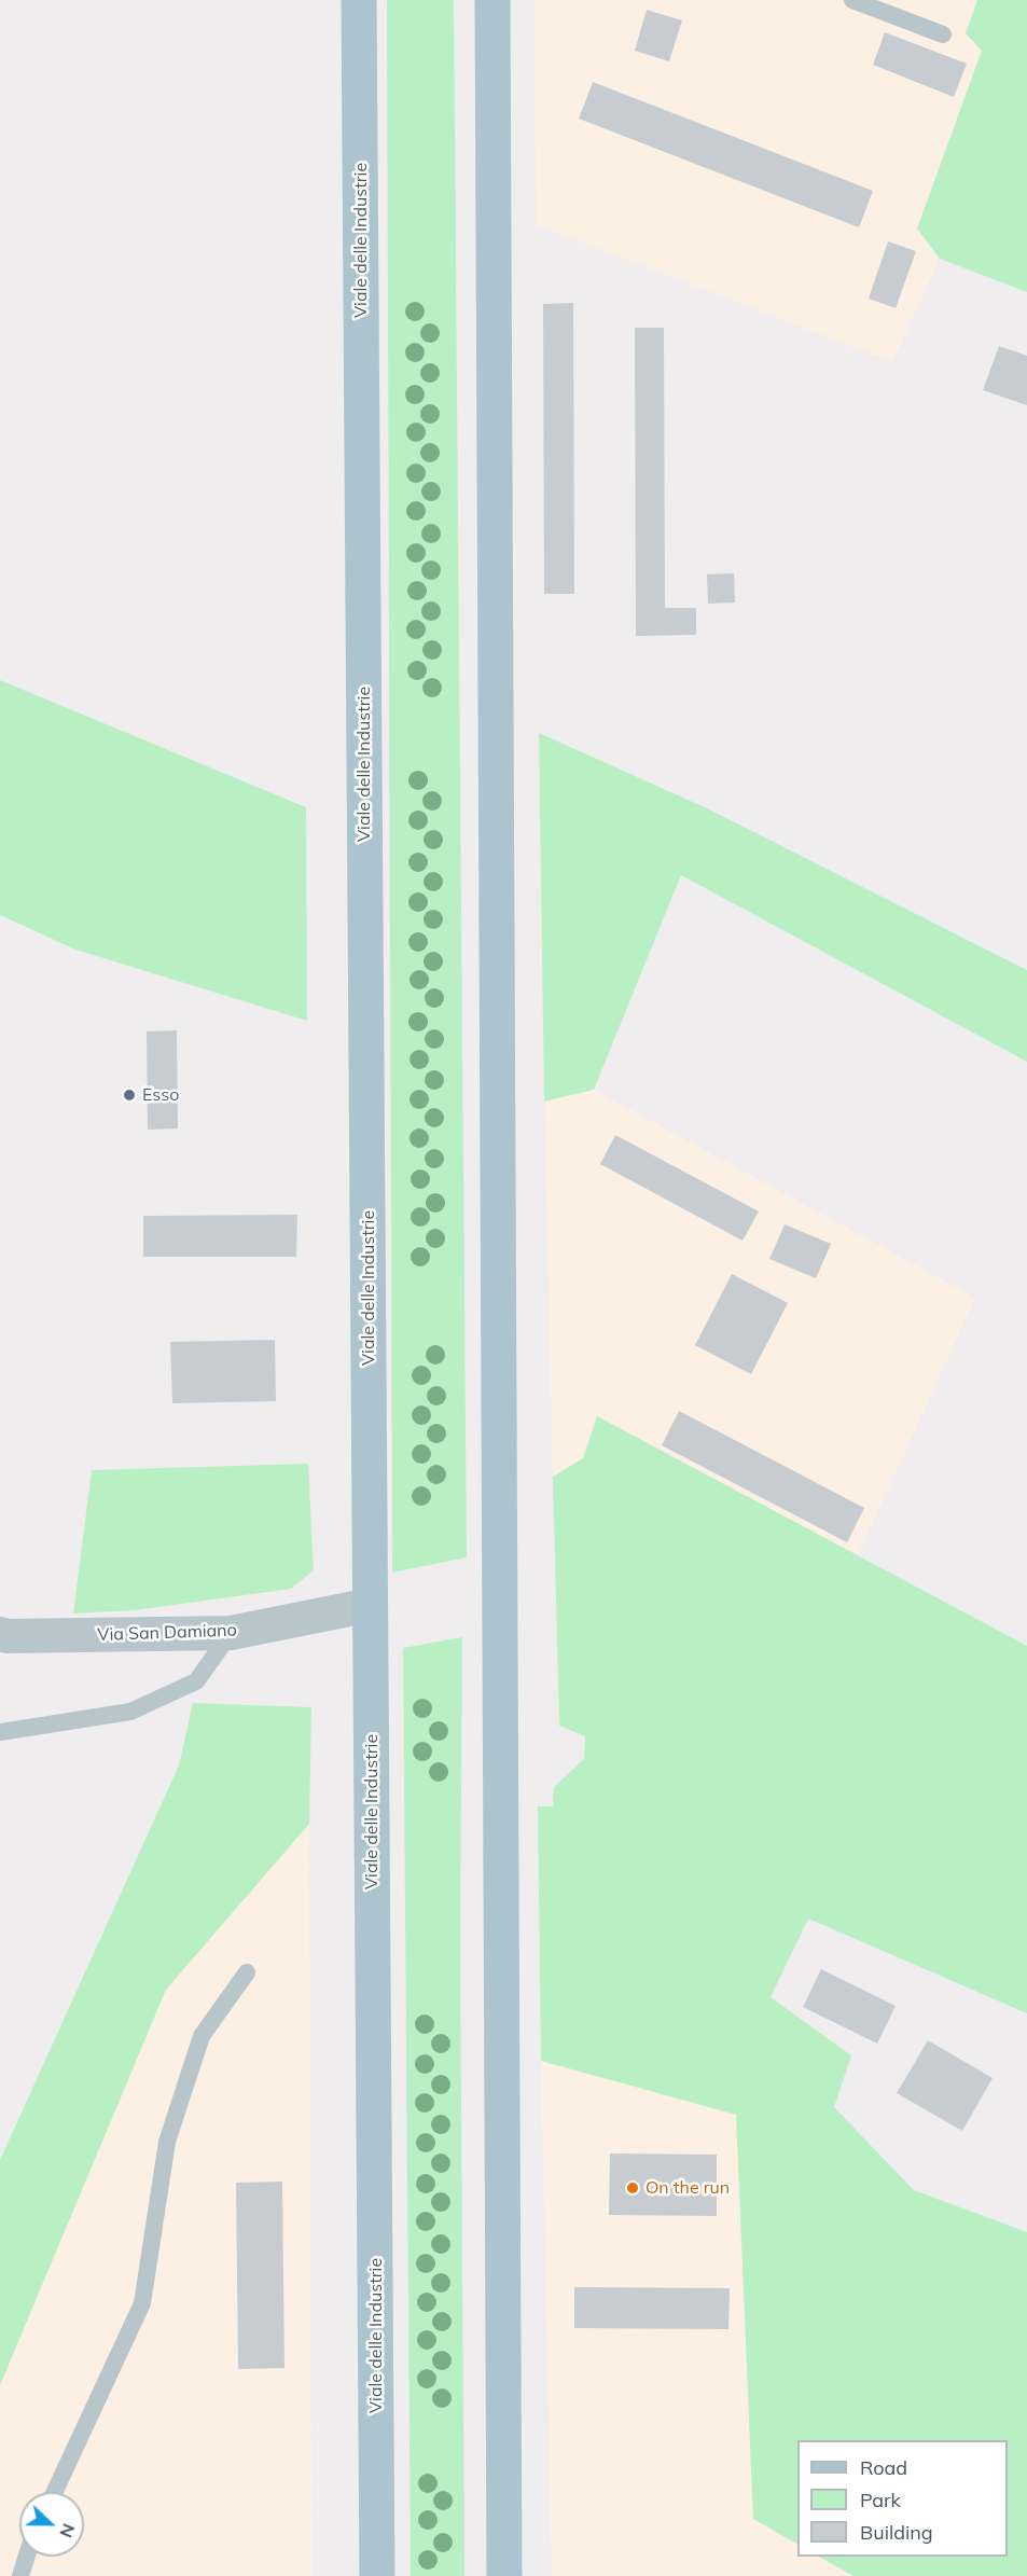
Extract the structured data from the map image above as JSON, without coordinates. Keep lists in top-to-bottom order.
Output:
{
  "streets": {
    "main road": ["Viale delle Industrie"],
    "street": ["Via San Damiano"]
  },
  "crossings": [
    ["Viale delle Industrie", "Via San Damiano"]
  ],
  "places": ["Esso", "On the run"],
  "legend": ["Road", "Park", "Building"],
  "north": "right"
}
